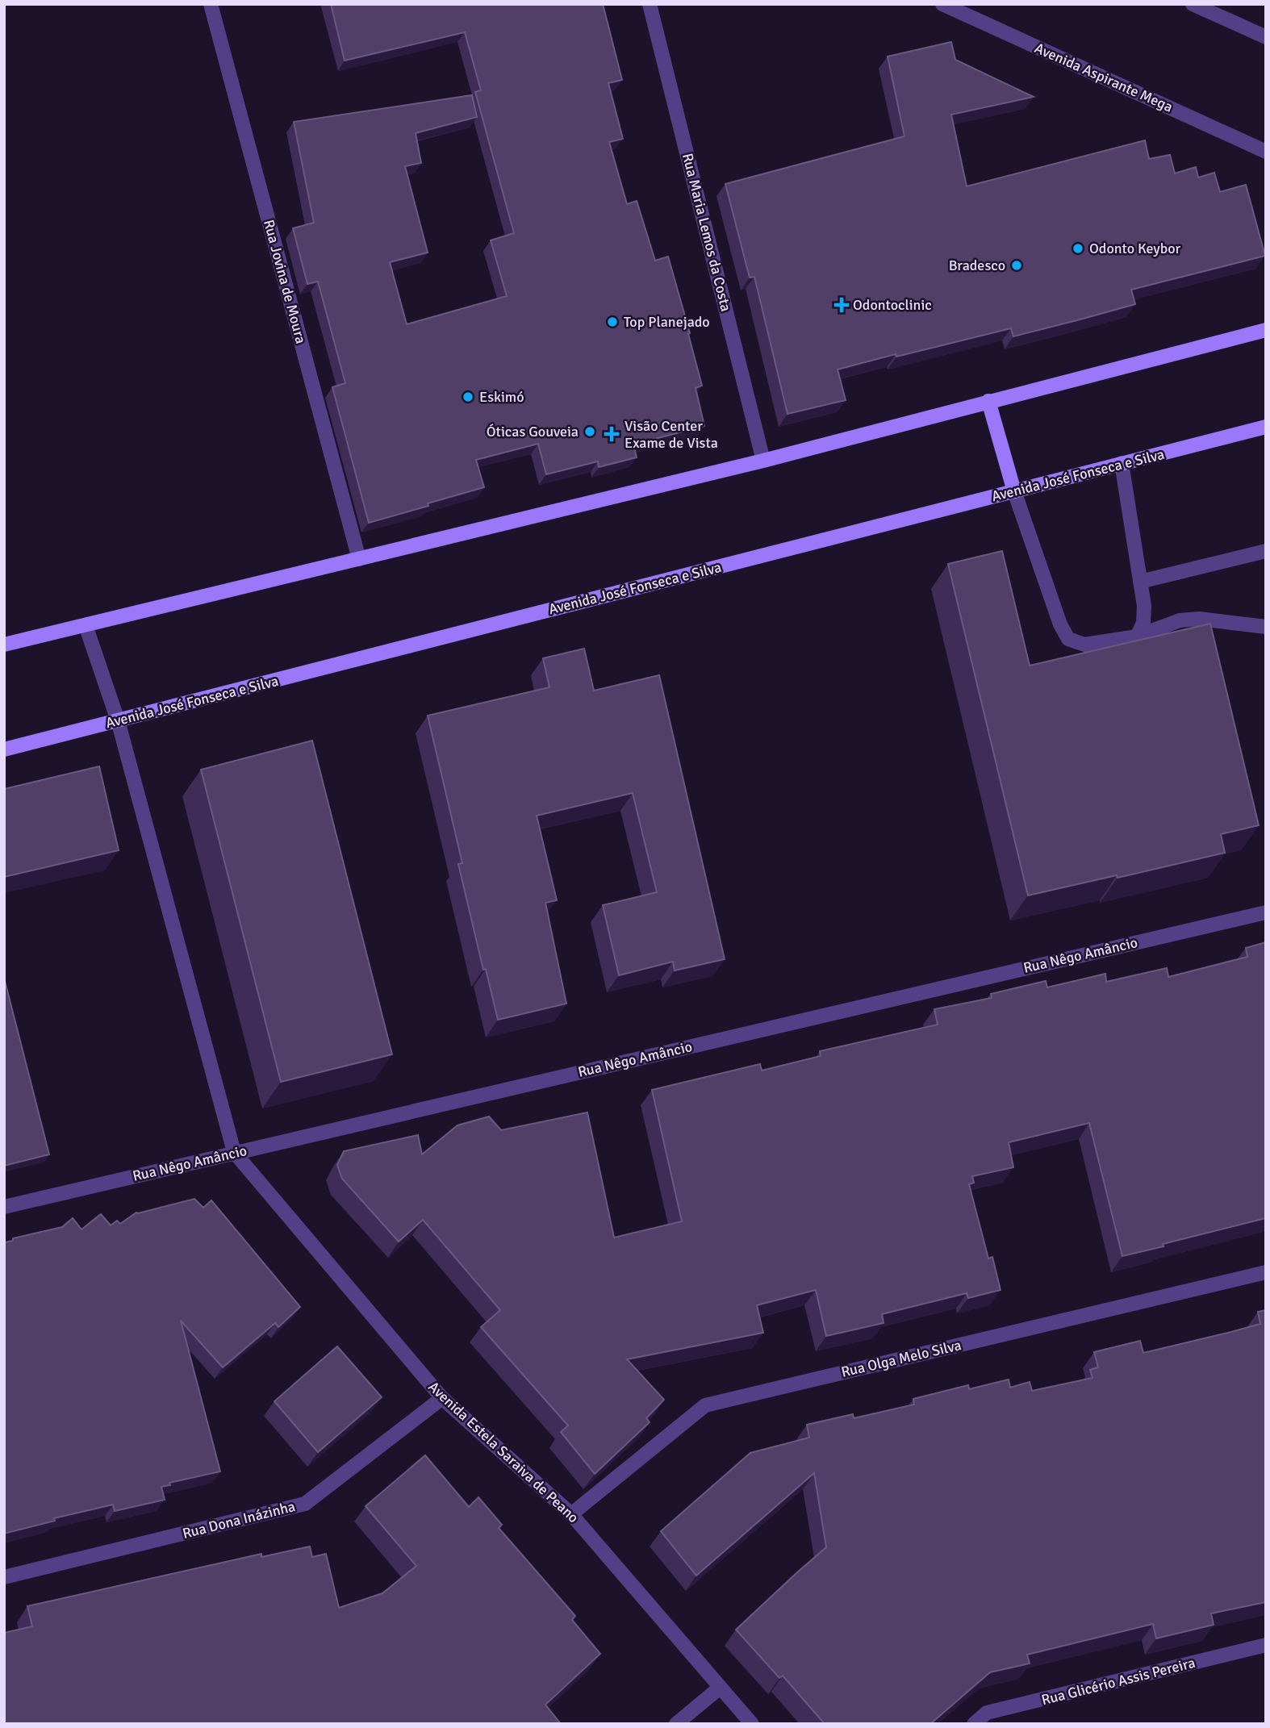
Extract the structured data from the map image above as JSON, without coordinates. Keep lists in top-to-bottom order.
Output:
{
  "streets": {
    "main road": ["Avenida José Fonseca e Silva"],
    "street": [
      "Avenida Aspirante Mega",
      "Rua Maria Lemos da Costa",
      "Rua Jovina de Moura",
      "Rua Nêgo Amâncio",
      "Rua Olga Melo Silva",
      "Avenida Estela Saraiva de Peano",
      "Rua Dona Inázinha",
      "Rua Glicério Assis Pereira"
    ]
  },
  "crossings": [
    ["Rua Nêgo Amâncio", "Avenida Estela Saraiva de Peano"],
    ["Rua Olga Melo Silva", "Avenida Estela Saraiva de Peano"],
    ["Avenida Estela Saraiva de Peano", "Rua Dona Inázinha"]
  ],
  "places": {
    "other": [
      "Odonto Keybor",
      "Bradesco",
      "Top Planejado",
      "Eskimó",
      "Óticas Gouveia"
    ],
    "health": ["Odontoclinic", "Visão Center Exame de Vista"]
  }
}
